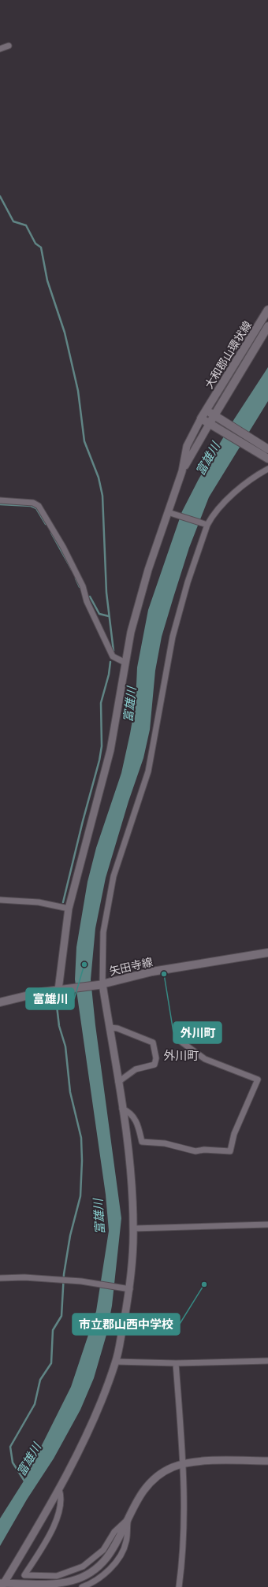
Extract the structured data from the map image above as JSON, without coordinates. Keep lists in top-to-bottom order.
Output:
{
  "streets": {
    "main road": ["大和郡山環状線", "矢田寺線"]
  },
  "districts": ["外川町"],
  "water": ["富雄川"],
  "places": ["富雄川", "外川町", "市立郡山西中学校"]
}
